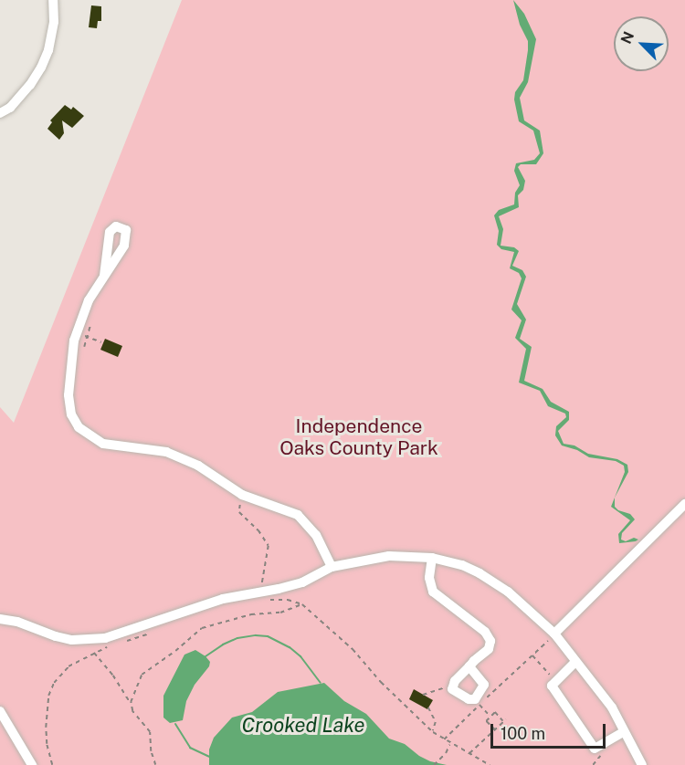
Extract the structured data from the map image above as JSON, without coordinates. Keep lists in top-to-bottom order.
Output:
{
  "water": ["Crooked Lake"],
  "parks": ["Independence Oaks County Park"],
  "scale_bar": "100 m",
  "north": "top left"
}
